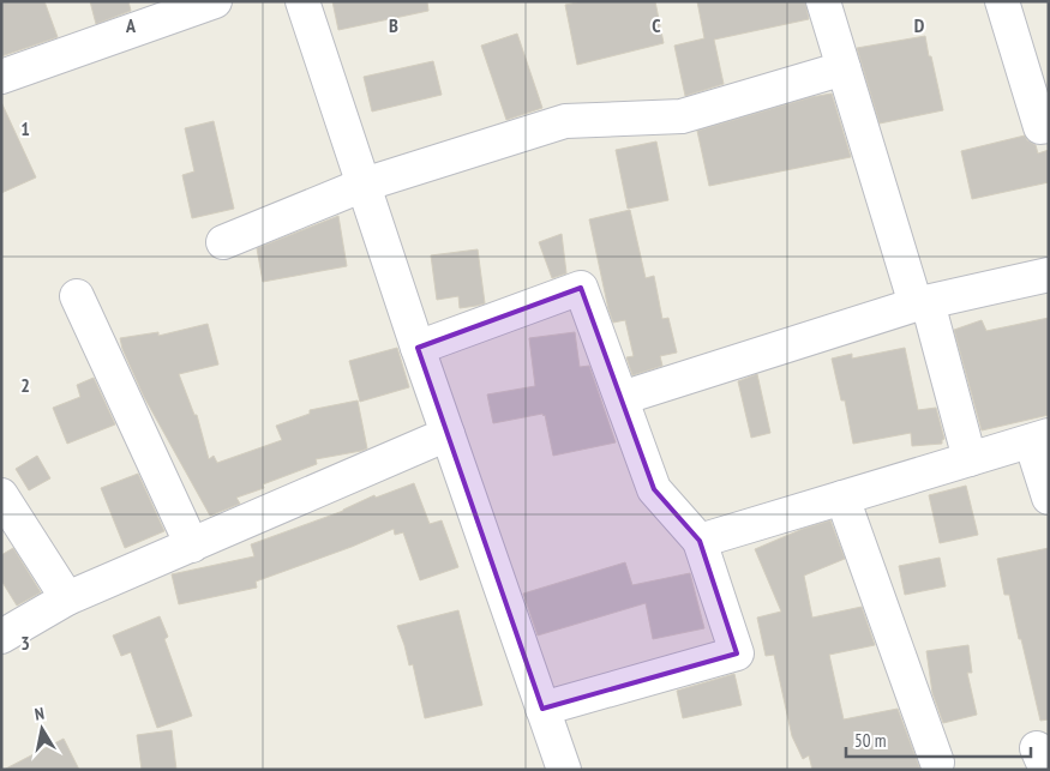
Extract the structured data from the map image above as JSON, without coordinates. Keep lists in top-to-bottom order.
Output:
{
  "scale_bar": "50 m",
  "north": "top",
  "grid": {
    "columns": [
      "A",
      "B",
      "C",
      "D"
    ],
    "rows": ["1", "2", "3"]
  }
}
